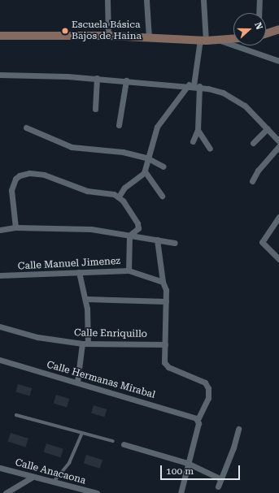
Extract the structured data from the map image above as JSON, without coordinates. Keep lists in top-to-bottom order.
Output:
{
  "streets": {
    "street": [
      "Calle Manuel Jimenez",
      "Calle Enriquillo",
      "Calle Hermanas Mirabal",
      "Calle Anacaona"
    ]
  },
  "places": ["Escuela Básica Bajos de Haina"],
  "scale_bar": "100 m",
  "north": "right"
}
